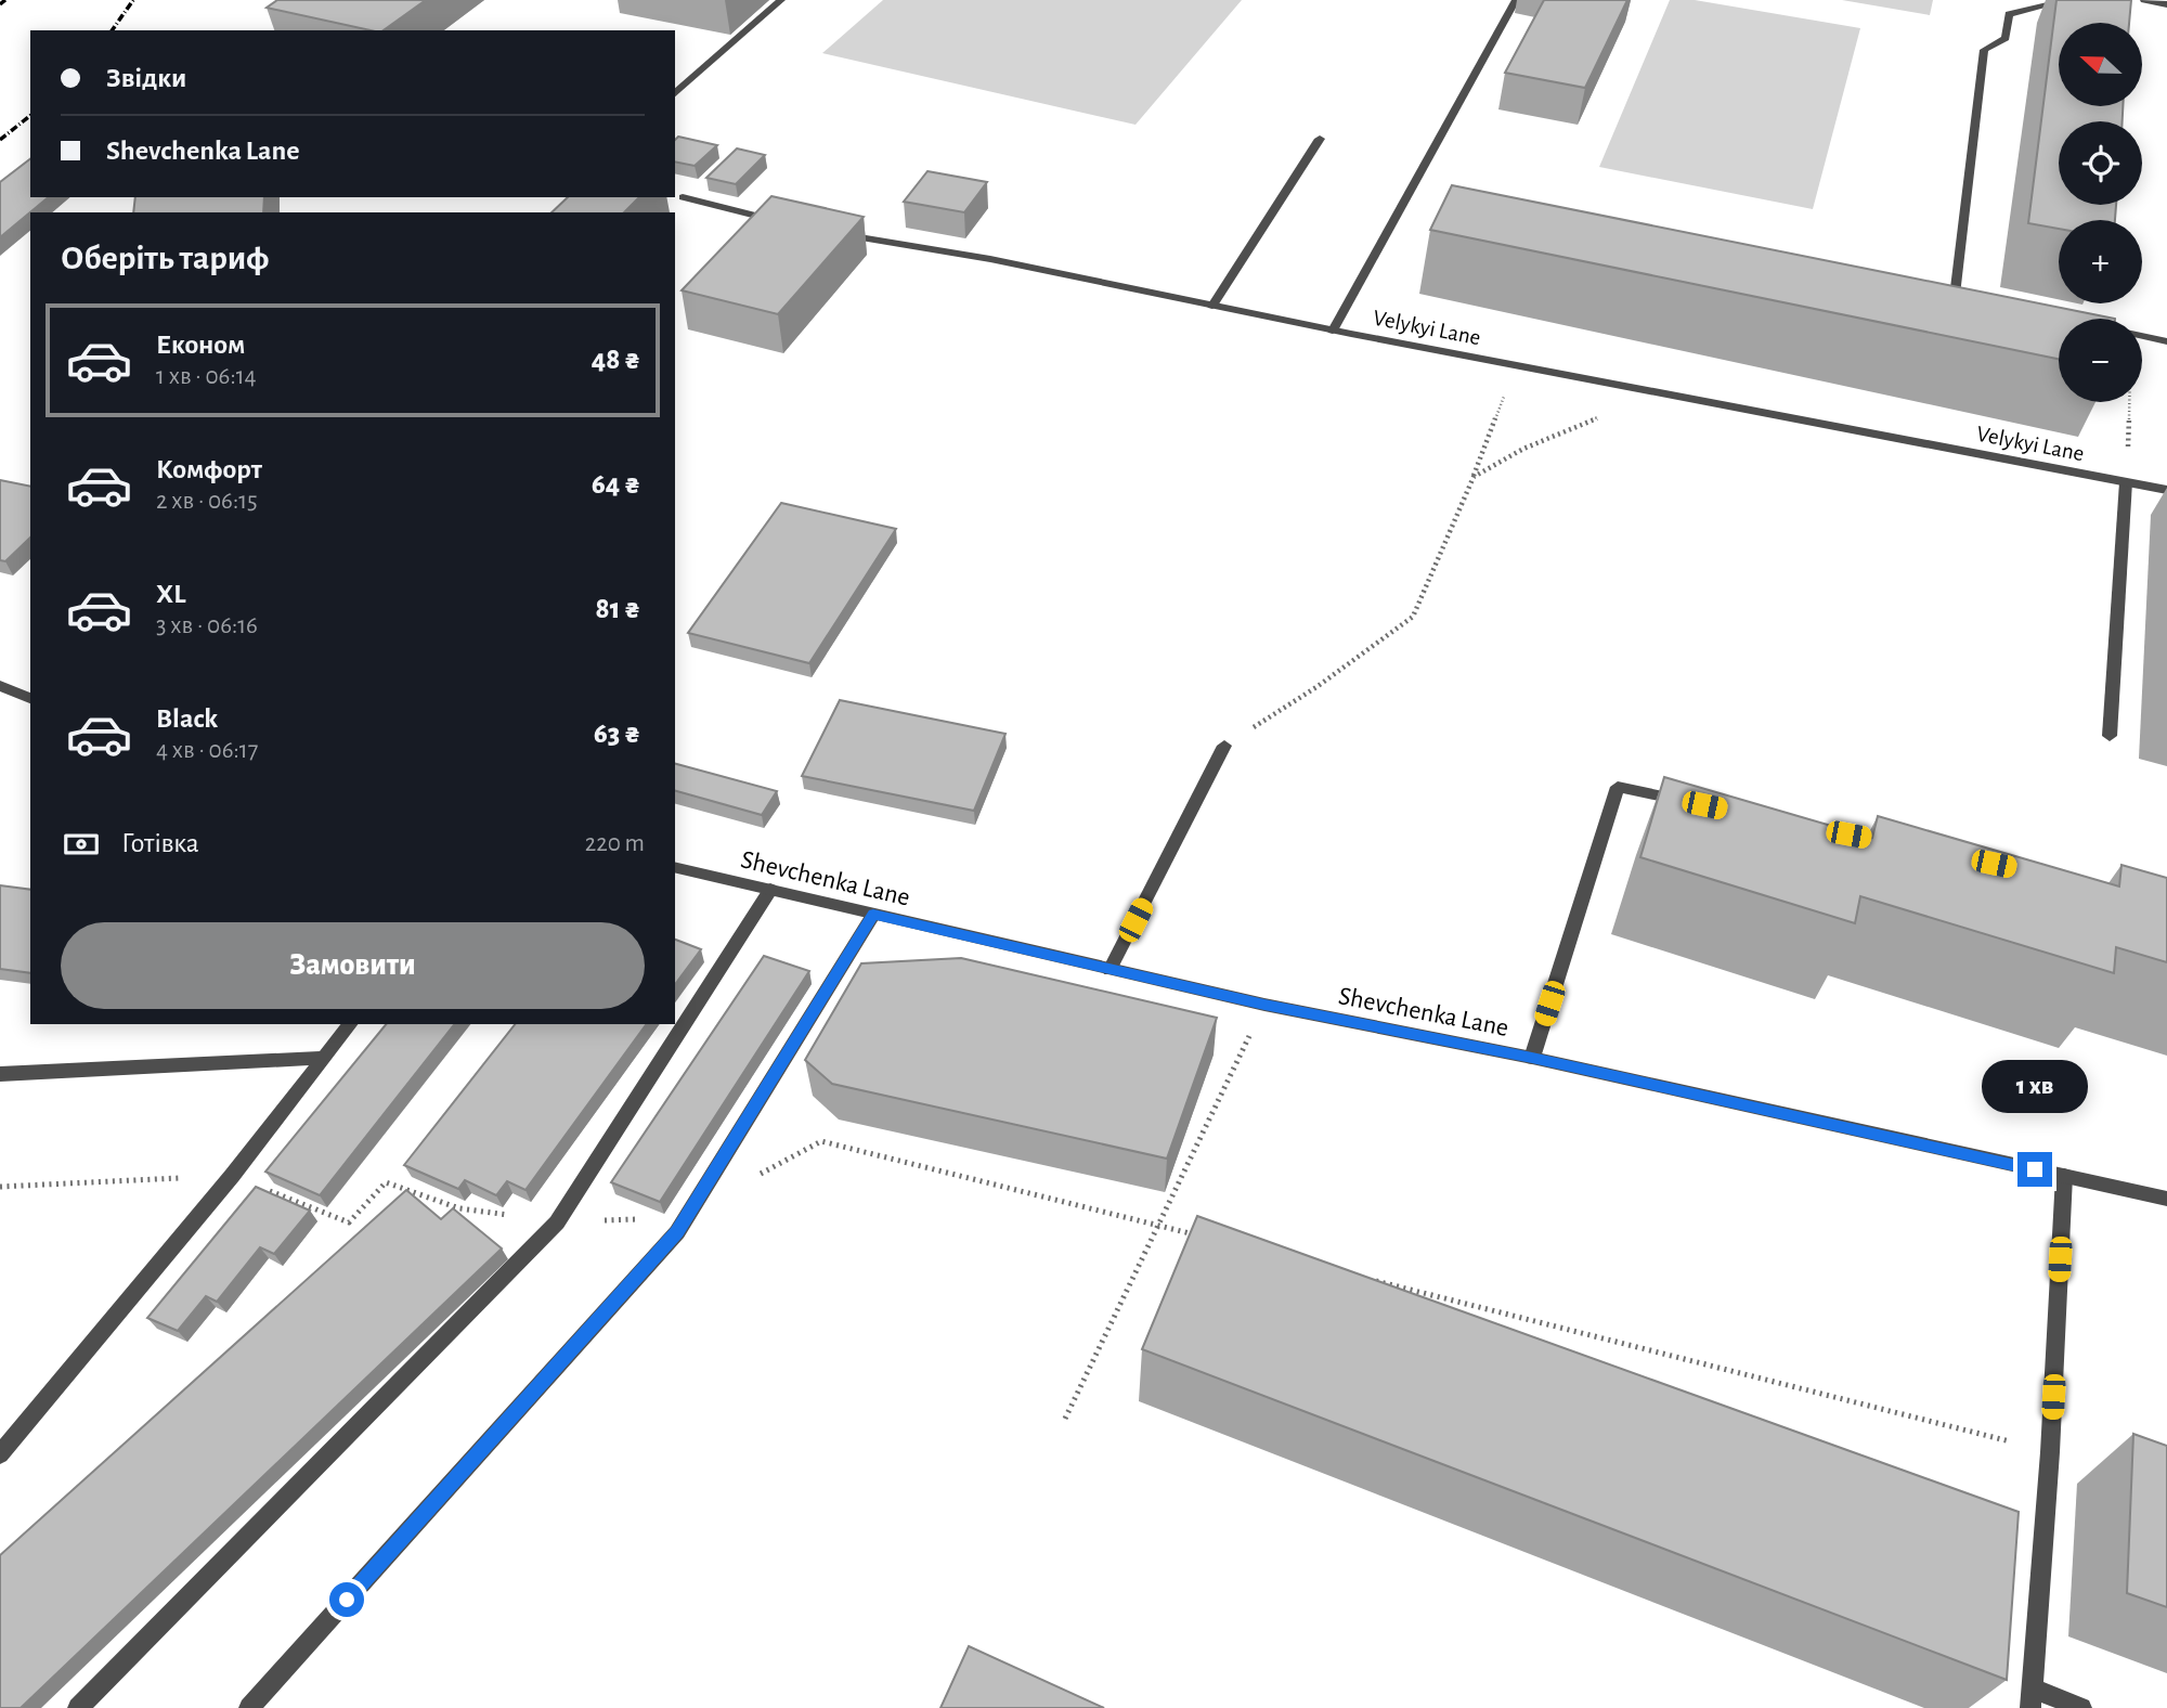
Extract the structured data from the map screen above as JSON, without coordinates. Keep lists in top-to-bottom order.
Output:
{
  "streets": {
    "street": ["Velykyi Lane", "Shevchenka Lane"]
  },
  "north": "left",
  "page": {
    "map_buttons": ["+", "−"],
    "banner": ["Звідки", "Shevchenka Lane"],
    "heading": "Оберіть тариф",
    "list": [
      {
        "name": "Економ",
        "note": "1 хв · 06:14",
        "value": "48 ₴"
      },
      {
        "name": "Комфорт",
        "note": "2 хв · 06:15",
        "value": "64 ₴"
      },
      {
        "name": "XL",
        "note": "3 хв · 06:16",
        "value": "81 ₴"
      },
      {
        "name": "Black",
        "note": "4 хв · 06:17",
        "value": "63 ₴"
      }
    ],
    "pay": ["Готівка", "220 m"],
    "buttons": "Замовити",
    "bubble": "1 хв"
  }
}
